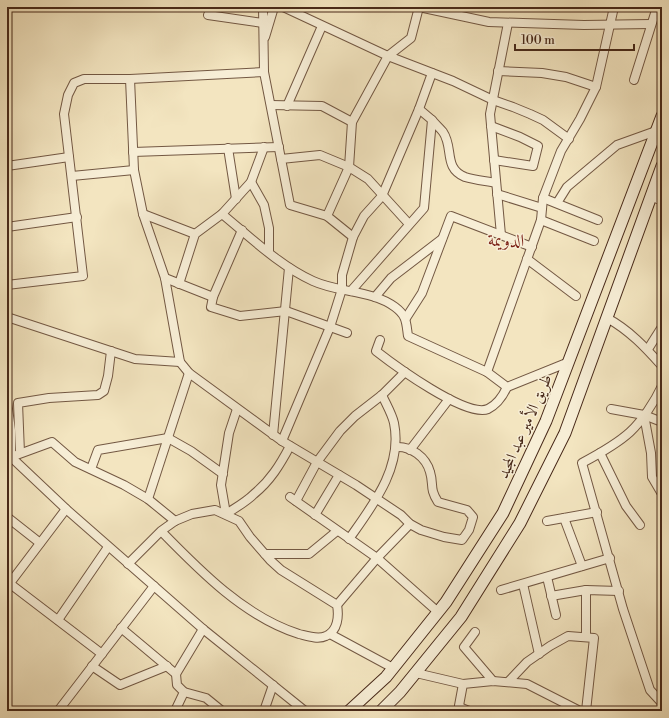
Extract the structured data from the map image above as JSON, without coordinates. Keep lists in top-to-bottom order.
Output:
{
  "streets": {
    "main road": ["طريق الأمير عبد المجيد"]
  },
  "districts": ["الدويمة"],
  "scale_bar": "100 m"
}
